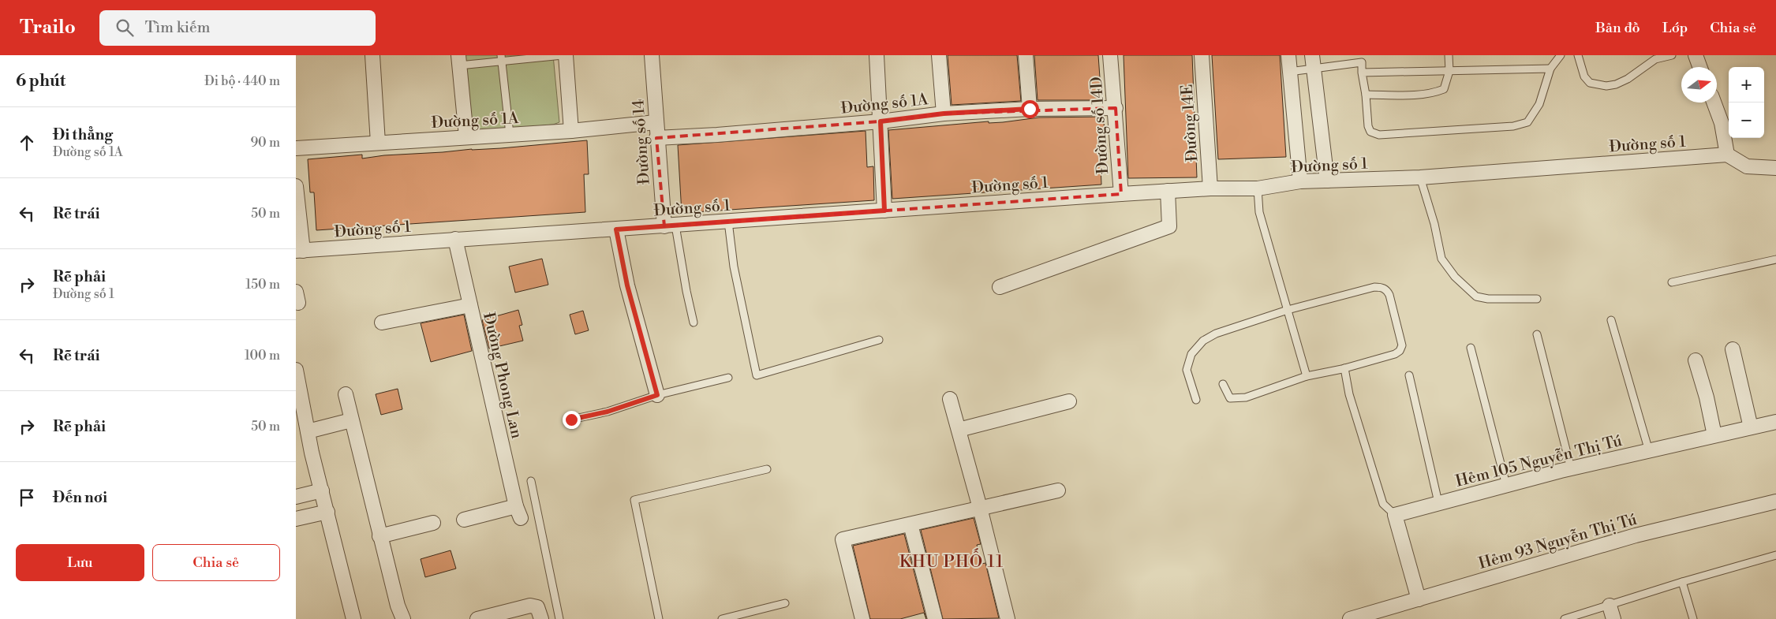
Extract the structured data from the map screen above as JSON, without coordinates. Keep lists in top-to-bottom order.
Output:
{
  "streets": {
    "street": [
      "Đường số 1A",
      "Đường 14E",
      "Đường số 14D",
      "Đường số 14",
      "Đường số 1",
      "Đường Phong Lan",
      "Hẻm 105 Nguyễn Thị Tú",
      "Hẻm 93 Nguyễn Thị Tú"
    ]
  },
  "crossings": [
    ["Đường số 1A", "Đường số 14D"],
    ["Đường số 1A", "Đường số 14"],
    ["Đường 14E", "Đường số 1"],
    ["Đường số 14D", "Đường số 1"],
    ["Đường số 14", "Đường số 1"],
    ["Đường số 1", "Đường Phong Lan"]
  ],
  "districts": ["KHU PHỐ 11"],
  "north": "right",
  "page": {
    "header": "Trailo",
    "search": "Tìm kiếm",
    "nav": ["Bản đồ", "Lớp", "Chia sẻ"],
    "heading": ["6 phút", "Đi bộ · 440 m"],
    "map_buttons": ["+", "−"],
    "list": [
      ["Đi thẳng", "Đường số 1A", "90 m"],
      ["Rẽ trái", "50 m"],
      ["Rẽ phải", "Đường số 1", "150 m"],
      ["Rẽ trái", "100 m"],
      ["Rẽ phải", "50 m"],
      "Đến nơi"
    ],
    "buttons": ["Lưu", "Chia sẻ"]
  }
}
